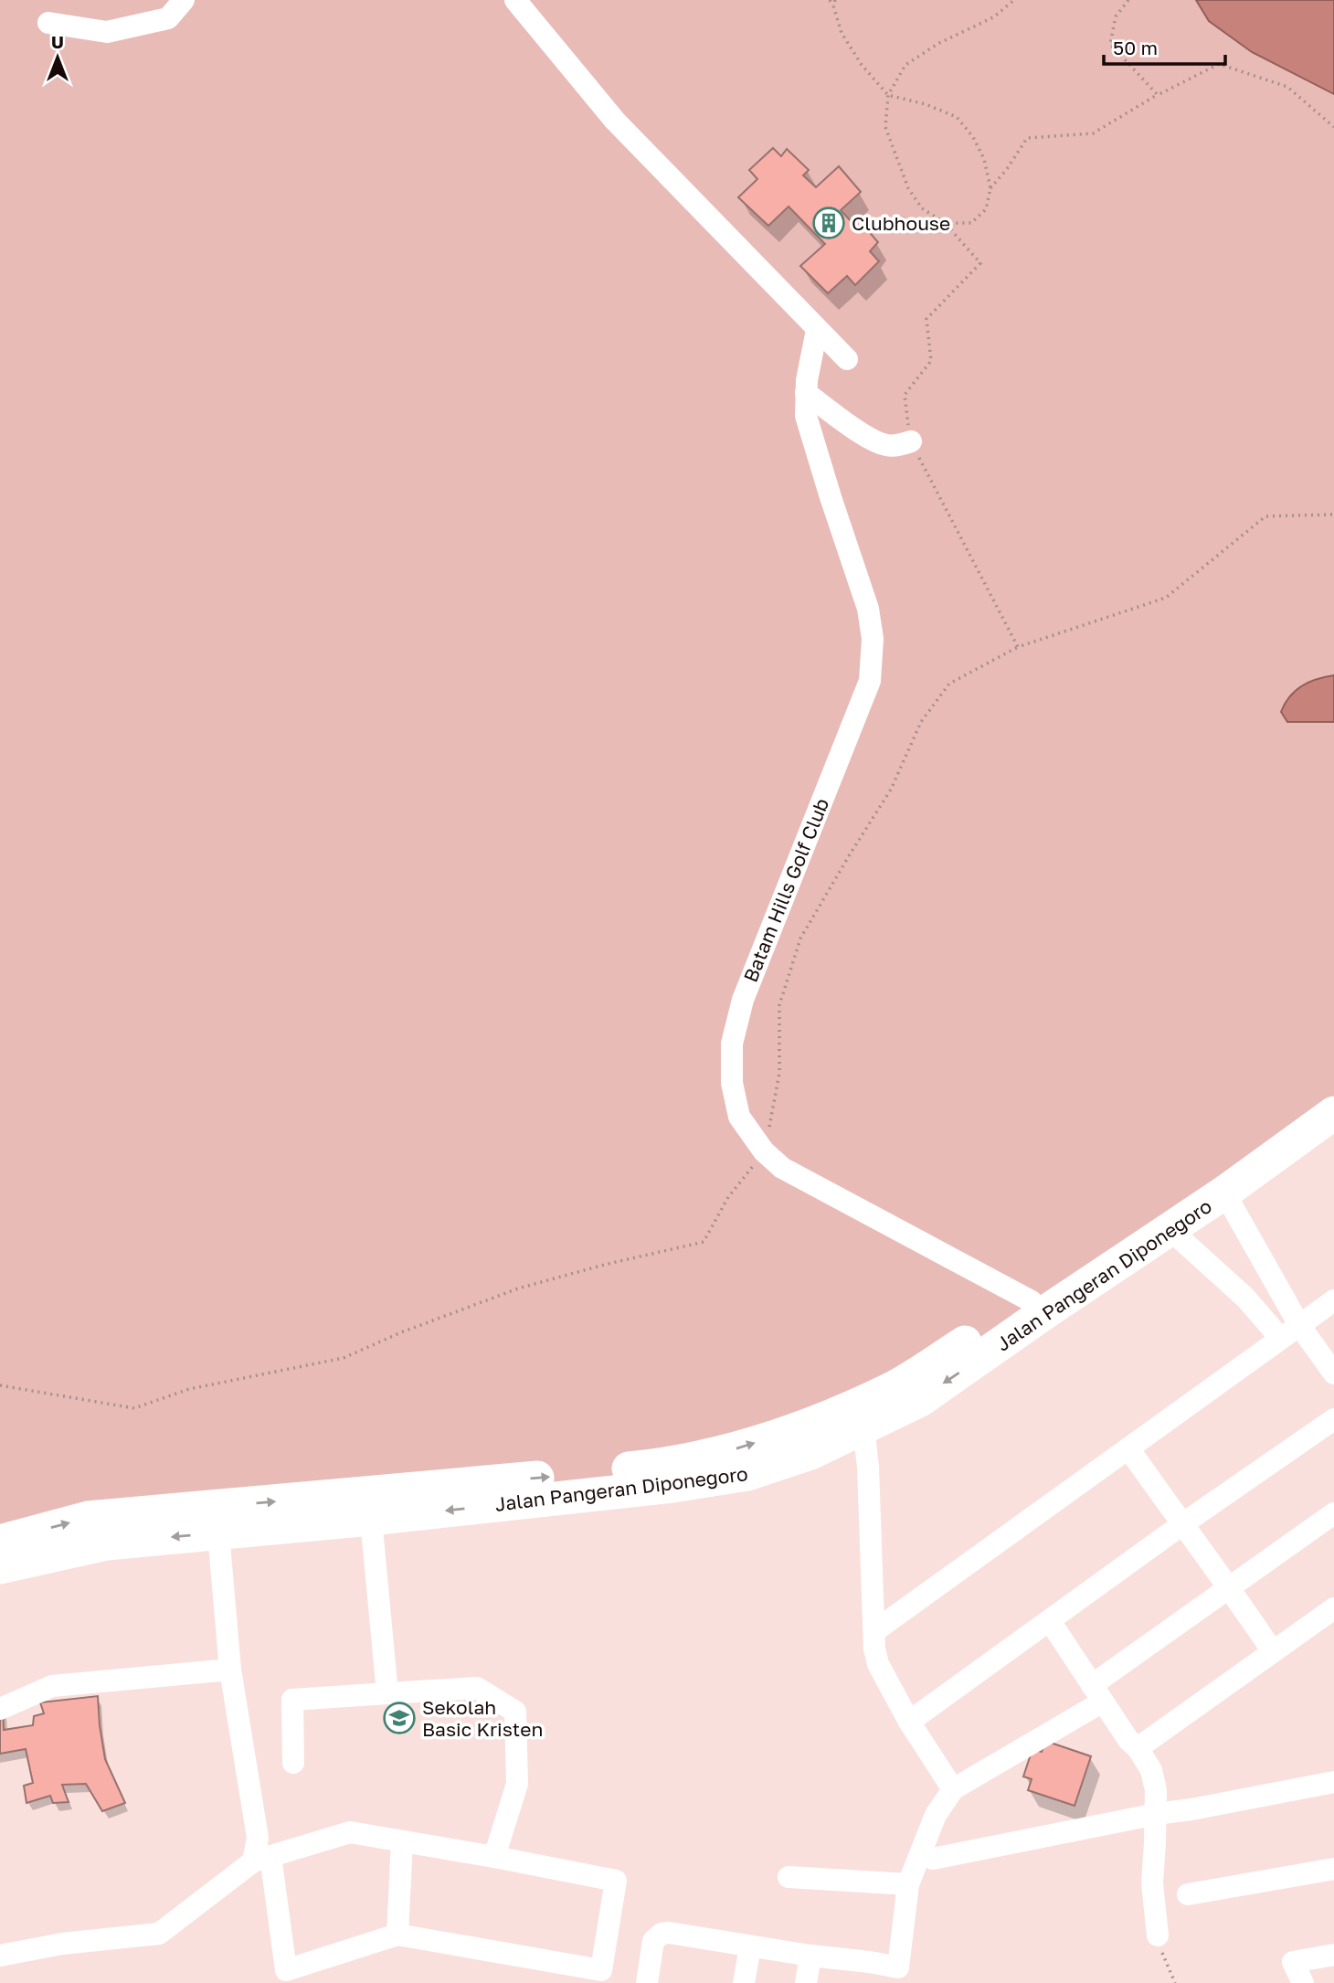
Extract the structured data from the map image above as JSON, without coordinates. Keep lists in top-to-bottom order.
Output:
{
  "streets": {
    "highway": ["Jalan Pangeran Diponegoro"],
    "street": ["Batam Hills Golf Club"]
  },
  "crossings": [
    ["Batam Hills Golf Club", "Jalan Pangeran Diponegoro"]
  ],
  "places": {
    "building": ["Clubhouse"],
    "school or university": ["Sekolah Basic Kristen"]
  },
  "scale_bar": "50 m",
  "north": "top"
}
